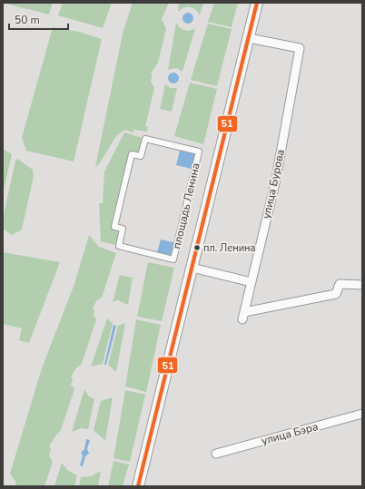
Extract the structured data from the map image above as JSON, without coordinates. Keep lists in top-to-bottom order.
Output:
{
  "streets": {
    "main road": ["площадь Ленина"],
    "street": ["улица Бурова", "улица Бэра"]
  },
  "crossings": [
    ["улица Бурова", "площадь Ленина"]
  ],
  "places": ["пл. Ленина"],
  "lines": ["transit line 51"],
  "scale_bar": "50 m"
}
